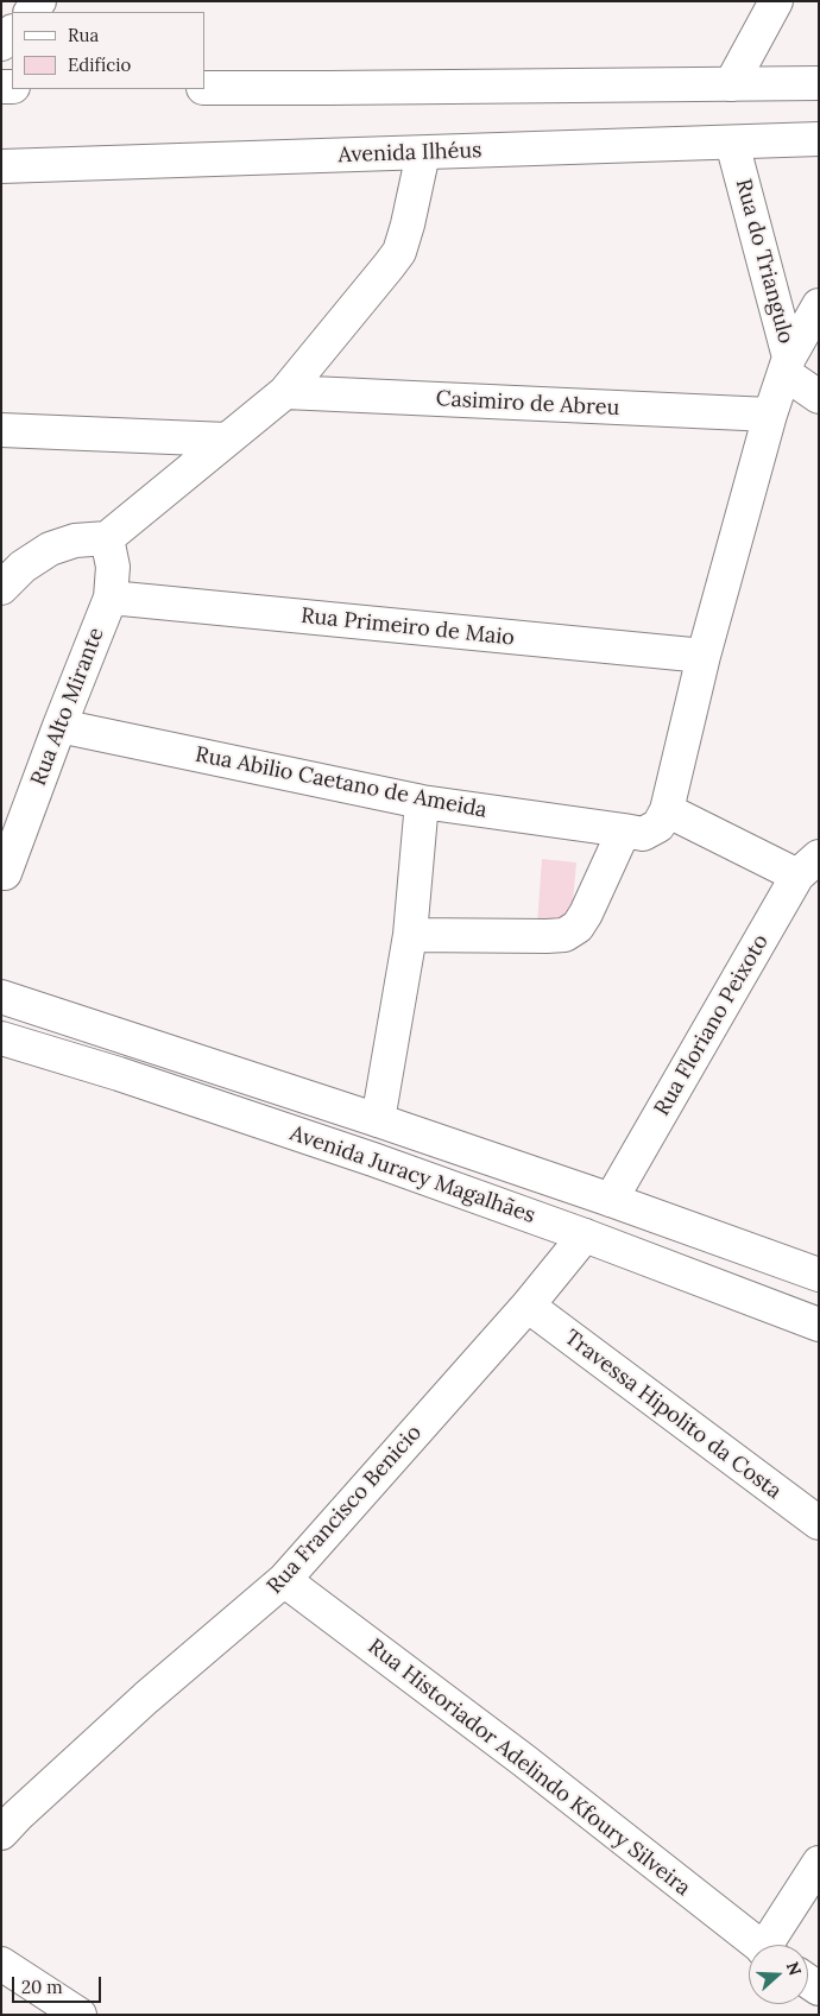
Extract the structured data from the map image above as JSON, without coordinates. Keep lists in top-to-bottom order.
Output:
{
  "streets": {
    "street": [
      "Avenida Ilhéus",
      "Rua do Triangulo",
      "Casimiro de Abreu",
      "Rua Primeiro de Maio",
      "Rua Alto Mirante",
      "Rua Abilio Caetano de Ameida",
      "Rua Floriano Peixoto",
      "Avenida Juracy Magalhães",
      "Travessa Hipolito da Costa",
      "Rua Francisco Benicio",
      "Rua Historiador Adelindo Kfoury Silveira"
    ]
  },
  "crossings": [
    ["Avenida Ilhéus", "Rua do Triangulo"],
    ["Rua Primeiro de Maio", "Rua Alto Mirante"],
    ["Rua Alto Mirante", "Rua Abilio Caetano de Ameida"],
    ["Rua Floriano Peixoto", "Avenida Juracy Magalhães"],
    ["Avenida Juracy Magalhães", "Rua Francisco Benicio"],
    ["Travessa Hipolito da Costa", "Rua Francisco Benicio"],
    ["Rua Francisco Benicio", "Rua Historiador Adelindo Kfoury Silveira"]
  ],
  "legend": ["Rua", "Edifício"],
  "scale_bar": "20 m",
  "north": "right"
}
